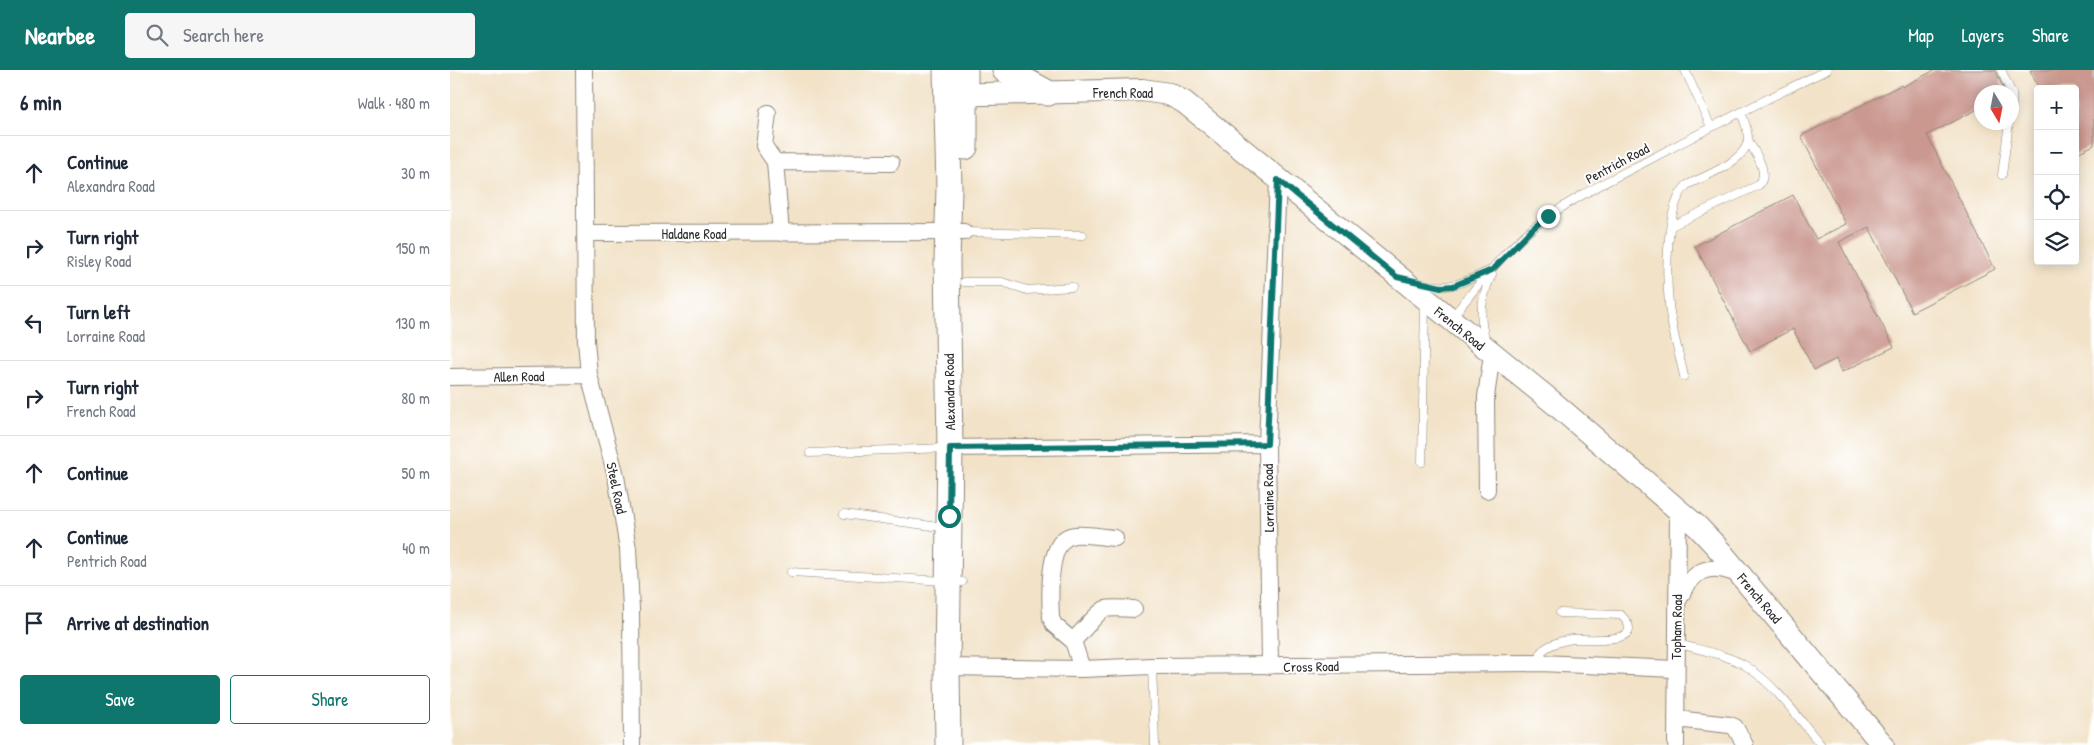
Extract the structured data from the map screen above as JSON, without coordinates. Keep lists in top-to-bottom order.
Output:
{
  "streets": {
    "main road": ["Alexandra Road"],
    "street": [
      "French Road",
      "Haldane Road",
      "Allen Road",
      "Steel Road",
      "Lorraine Road",
      "Topham Road",
      "Cross Road"
    ],
    "lane": ["Pentrich Road"]
  },
  "crossings": [
    ["French Road", "Pentrich Road"],
    ["French Road", "Alexandra Road"],
    ["French Road", "Lorraine Road"],
    ["French Road", "Topham Road"],
    ["Haldane Road", "Alexandra Road"],
    ["Haldane Road", "Steel Road"],
    ["Allen Road", "Steel Road"],
    ["Alexandra Road", "Cross Road"],
    ["Lorraine Road", "Cross Road"],
    ["Topham Road", "Cross Road"]
  ],
  "north": "bottom",
  "page": {
    "header": "Nearbee",
    "search": "Search here",
    "nav": ["Map", "Layers", "Share"],
    "heading": ["6 min", "Walk · 480 m"],
    "map_buttons": ["+", "−"],
    "list": [
      ["Continue", "Alexandra Road", "30 m"],
      ["Turn right", "Risley Road", "150 m"],
      ["Turn left", "Lorraine Road", "130 m"],
      ["Turn right", "French Road", "80 m"],
      ["Continue", "50 m"],
      ["Continue", "Pentrich Road", "40 m"],
      "Arrive at destination"
    ],
    "buttons": ["Save", "Share"]
  }
}
